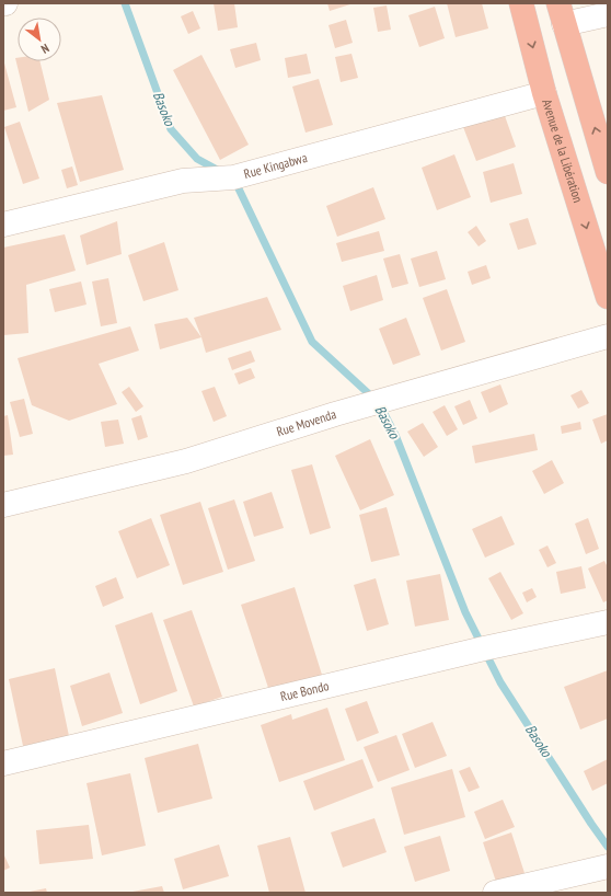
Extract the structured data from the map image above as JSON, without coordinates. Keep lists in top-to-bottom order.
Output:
{
  "streets": {
    "highway": ["Avenue de la Libération"],
    "street": ["Rue Kingabwa", "Rue Movenda", "Rue Bondo"]
  },
  "crossings": [
    ["Avenue de la Libération", "Rue Kingabwa"]
  ],
  "water": ["Basoko"],
  "north": "bottom right"
}
